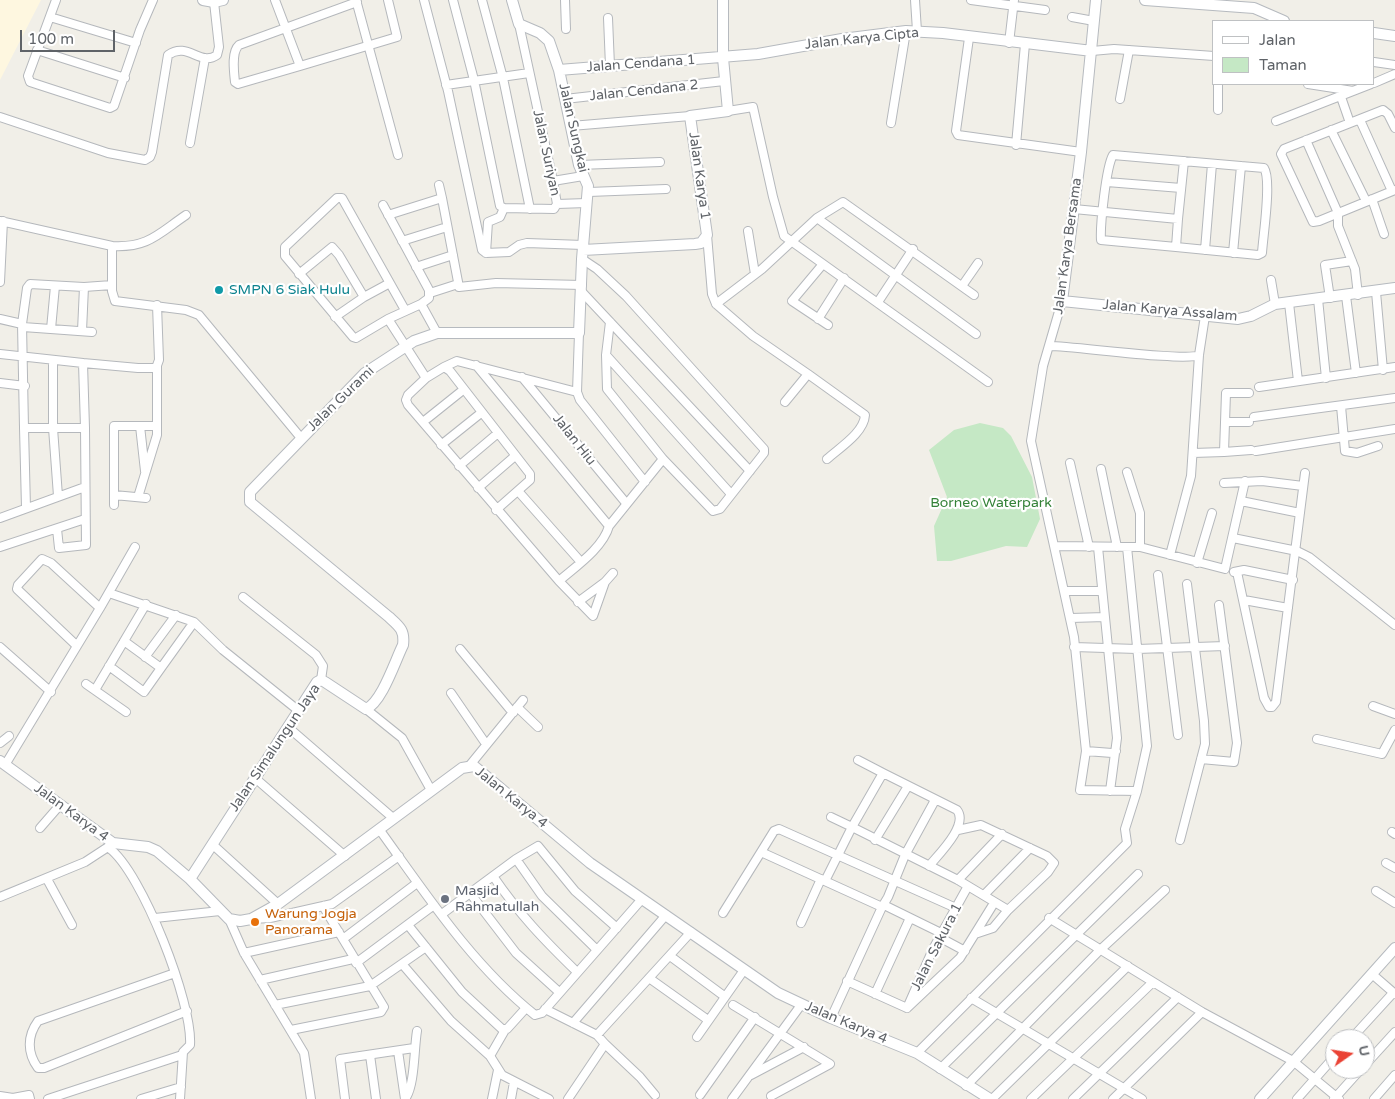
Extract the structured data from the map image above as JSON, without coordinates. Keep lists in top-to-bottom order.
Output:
{
  "streets": {
    "street": [
      "Jalan Karya Cipta",
      "Jalan Cendana 1",
      "Jalan Cendana 2",
      "Jalan Sungkai",
      "Jalan Suriyan",
      "Jalan Karya 1",
      "Jalan Karya Bersama",
      "Jalan Karya Assalam",
      "Jalan Gurami",
      "Jalan Hiu",
      "Jalan Simalungun Jaya",
      "Jalan Karya 4",
      "Jalan Sakura 1"
    ]
  },
  "crossings": [
    ["Jalan Karya Cipta", "Jalan Cendana 1"],
    ["Jalan Karya Cipta", "Jalan Karya Bersama"],
    ["Jalan Cendana 1", "Jalan Sungkai"],
    ["Jalan Cendana 2", "Jalan Sungkai"],
    ["Jalan Sungkai", "Jalan Suriyan"],
    ["Jalan Sungkai", "Jalan Karya 1"],
    ["Jalan Karya Bersama", "Jalan Karya Assalam"],
    ["Jalan Gurami", "Jalan Simalungun Jaya"],
    ["Jalan Simalungun Jaya", "Jalan Karya 4"]
  ],
  "parks": ["Borneo Waterpark"],
  "places": ["SMPN 6 Siak Hulu", "Masjid Rahmatullah", "Warung Jogja Panorama"],
  "legend": ["Jalan", "Taman"],
  "scale_bar": "100 m",
  "north": "right"
}
